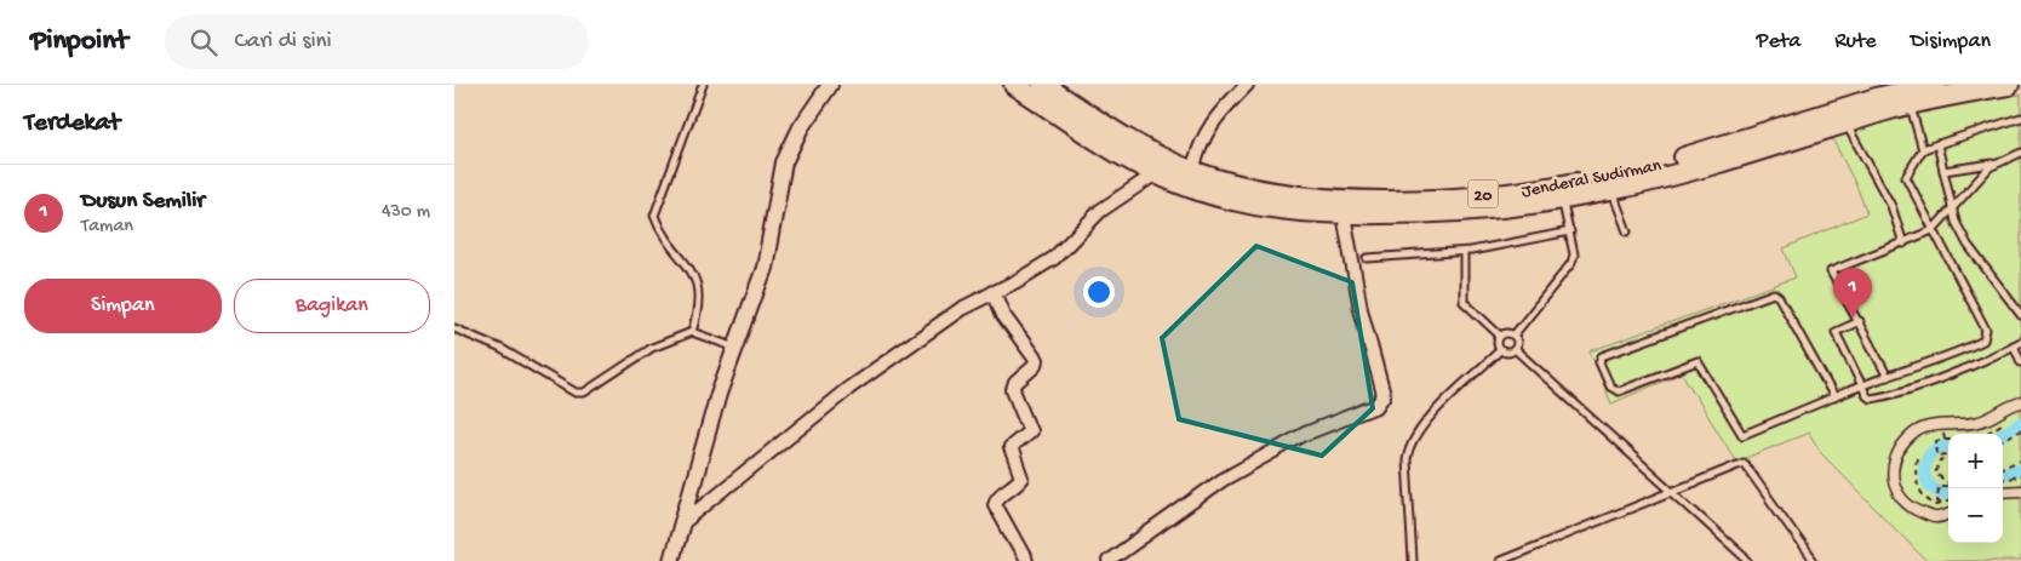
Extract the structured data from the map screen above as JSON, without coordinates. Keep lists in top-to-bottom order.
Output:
{
  "streets": {
    "highway": ["Jenderal Sudirman", "20"]
  },
  "crossings": [
    ["Jenderal Sudirman", "20"]
  ],
  "page": {
    "header": "Pinpoint",
    "search": "Cari di sini",
    "nav": ["Peta", "Rute", "Disimpan"],
    "heading": "Terdekat",
    "list": [
      {
        "mark": "1",
        "name": "Dusun Semilir",
        "note": "Taman",
        "value": "430 m"
      }
    ],
    "buttons": ["Simpan", "Bagikan"],
    "pins": "1",
    "map_buttons": ["+", "−"]
  }
}
